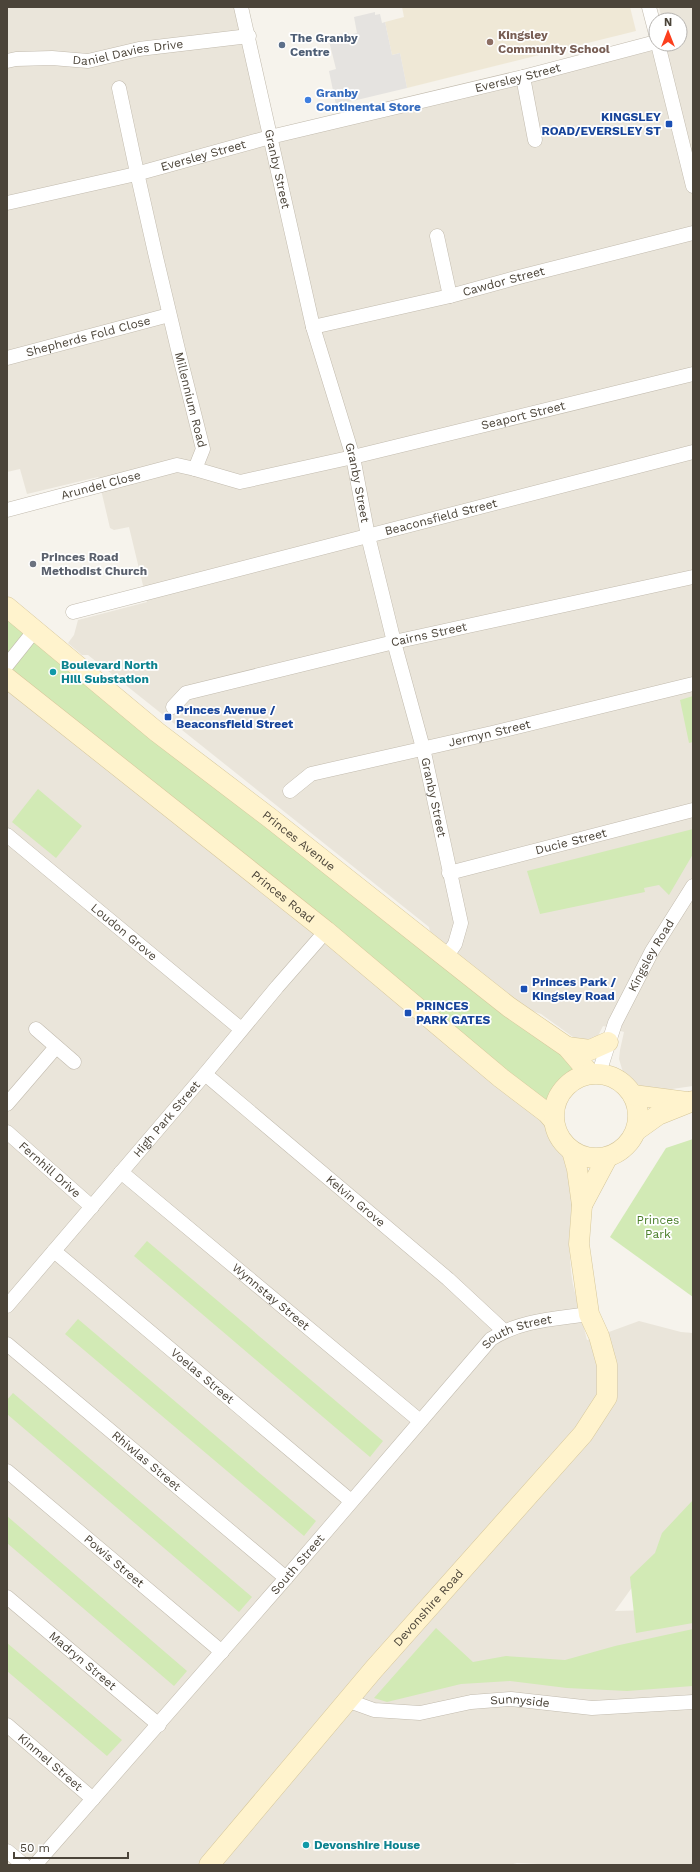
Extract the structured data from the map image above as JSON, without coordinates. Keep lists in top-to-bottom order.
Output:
{
  "streets": {
    "main road": ["Princes Avenue", "Princes Road", "Devonshire Road"],
    "street": [
      "Daniel Davies Drive",
      "Eversley Street",
      "Granby Street",
      "Cawdor Street",
      "Shepherds Fold Close",
      "Millennium Road",
      "Seaport Street",
      "Arundel Close",
      "Beaconsfield Street",
      "Cairns Street",
      "Jermyn Street",
      "Ducie Street",
      "Loudon Grove",
      "Kingsley Road",
      "High Park Street",
      "Fernhill Drive",
      "Kelvin Grove",
      "Wynnstay Street",
      "South Street",
      "Voelas Street",
      "Rhiwlas Street",
      "Powis Street",
      "Madryn Street",
      "Sunnyside",
      "Kinmel Street"
    ]
  },
  "crossings": [
    ["Daniel Davies Drive", "Granby Street"],
    ["Eversley Street", "Granby Street"],
    ["Eversley Street", "Millennium Road"],
    ["Granby Street", "Cawdor Street"],
    ["Granby Street", "Seaport Street"],
    ["Granby Street", "Beaconsfield Street"],
    ["Granby Street", "Cairns Street"],
    ["Granby Street", "Jermyn Street"],
    ["Granby Street", "Princes Avenue"],
    ["Granby Street", "Ducie Street"],
    ["Shepherds Fold Close", "Millennium Road"],
    ["Millennium Road", "Arundel Close"],
    ["Princes Avenue", "Princes Road"],
    ["Princes Avenue", "Kingsley Road"],
    ["Princes Road", "Kingsley Road"],
    ["Princes Road", "High Park Street"],
    ["Loudon Grove", "High Park Street"],
    ["High Park Street", "Fernhill Drive"],
    ["High Park Street", "Kelvin Grove"],
    ["High Park Street", "Wynnstay Street"],
    ["High Park Street", "Voelas Street"],
    ["Kelvin Grove", "South Street"],
    ["Wynnstay Street", "South Street"],
    ["South Street", "Voelas Street"],
    ["South Street", "Rhiwlas Street"],
    ["South Street", "Powis Street"],
    ["South Street", "Devonshire Road"],
    ["South Street", "Madryn Street"],
    ["South Street", "Kinmel Street"],
    ["Devonshire Road", "Sunnyside"]
  ],
  "parks": ["Princes Park"],
  "places": {
    "other": [
      "Kingsley Community School",
      "The Granby Centre",
      "Granby Continental Store",
      "Princes Road Methodist Church",
      "Boulevard North Hill Substation",
      "Devonshire House"
    ],
    "transit": [
      "KINGSLEY ROAD/EVERSLEY ST",
      "Princes Avenue / Beaconsfield Street",
      "Princes Park / Kingsley Road",
      "PRINCES PARK GATES"
    ]
  },
  "scale_bar": "50 m",
  "north": "top"
}
